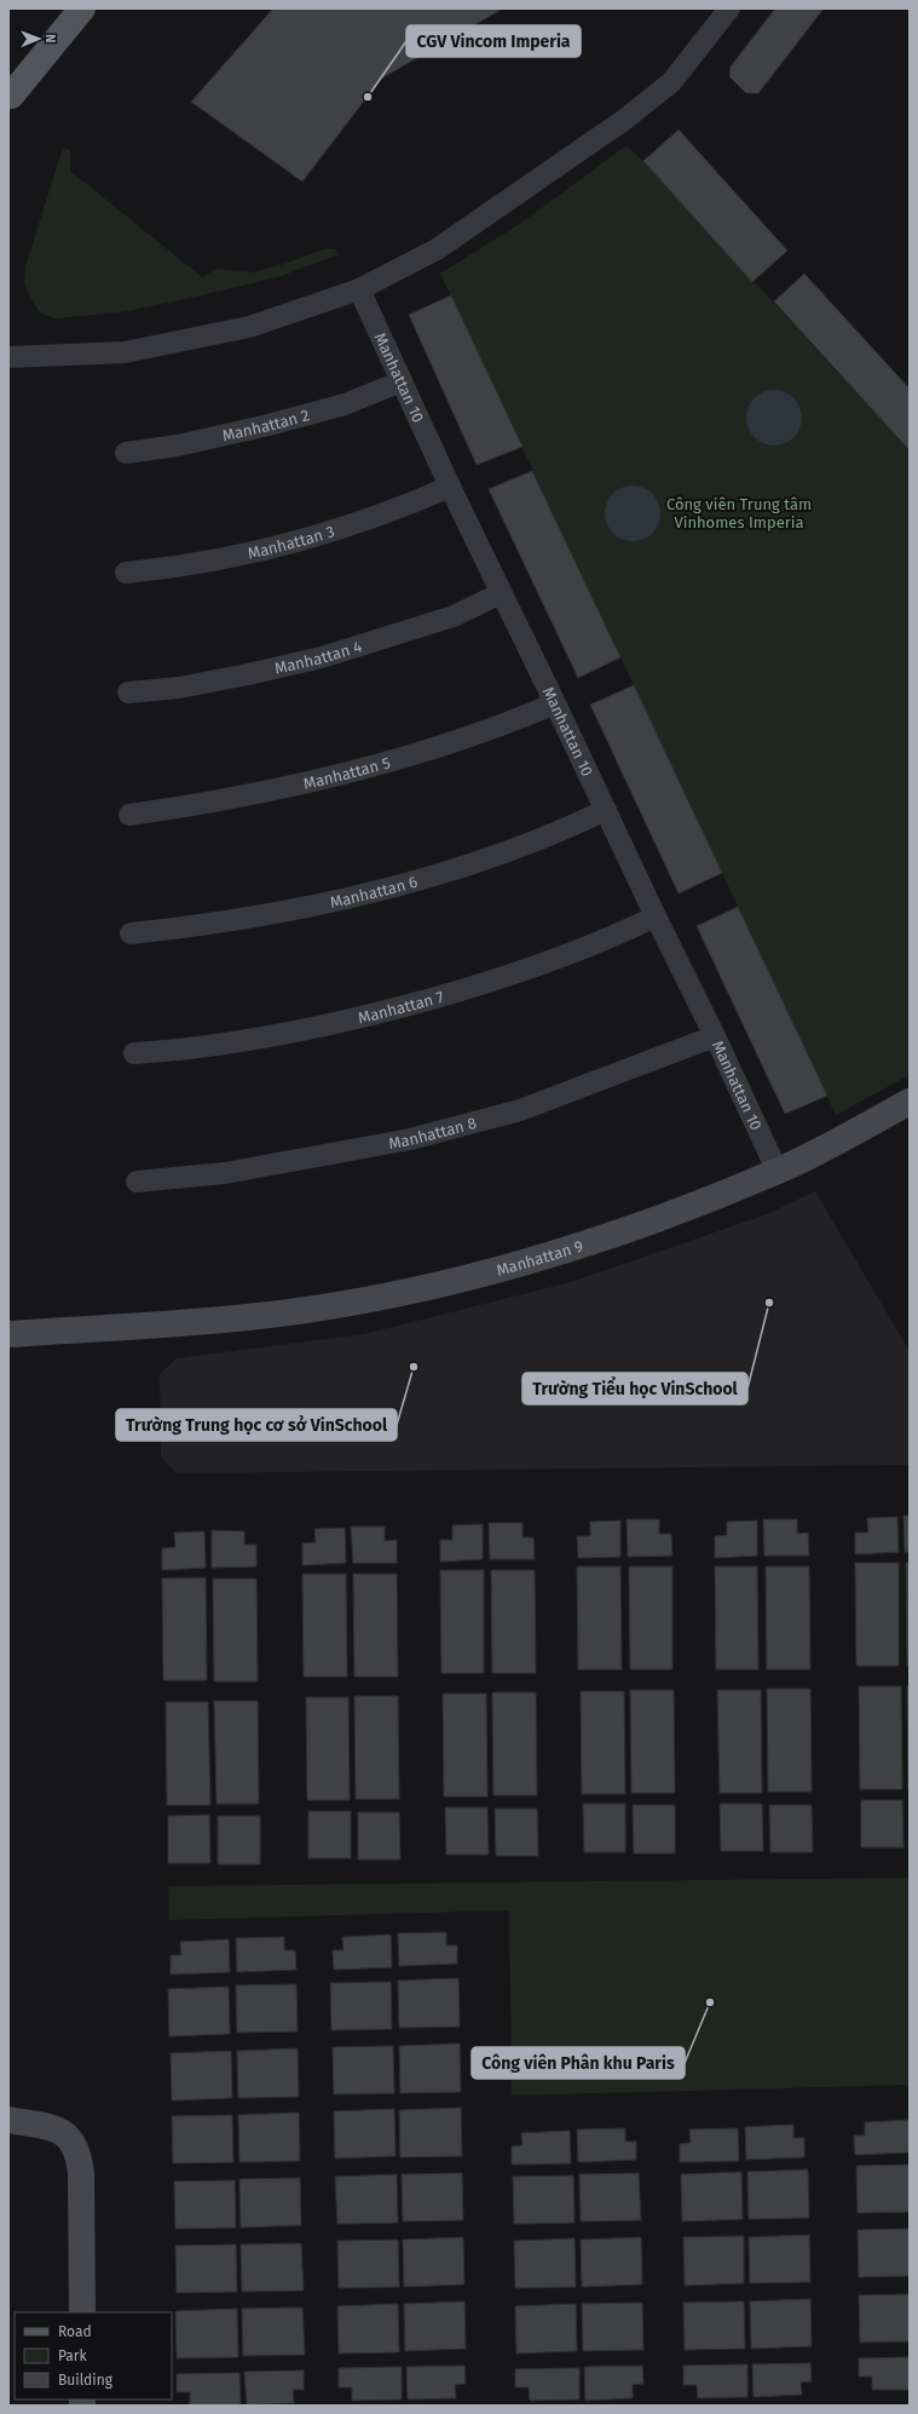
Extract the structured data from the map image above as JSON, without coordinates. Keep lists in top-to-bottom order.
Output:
{
  "streets": {
    "main road": ["Manhattan 9"],
    "street": [
      "Manhattan 10",
      "Manhattan 2",
      "Manhattan 3",
      "Manhattan 4",
      "Manhattan 5",
      "Manhattan 6",
      "Manhattan 7",
      "Manhattan 8"
    ]
  },
  "crossings": [
    ["Manhattan 10", "Manhattan 2"],
    ["Manhattan 10", "Manhattan 3"],
    ["Manhattan 10", "Manhattan 4"],
    ["Manhattan 10", "Manhattan 5"],
    ["Manhattan 10", "Manhattan 6"],
    ["Manhattan 10", "Manhattan 7"],
    ["Manhattan 10", "Manhattan 8"],
    ["Manhattan 10", "Manhattan 9"]
  ],
  "parks": ["Công viên Trung tâm Vinhomes Imperia"],
  "places": [
    "CGV Vincom Imperia",
    "Trường Tiểu học VinSchool",
    "Trường Trung học cơ sở VinSchool",
    "Công viên Phân khu Paris"
  ],
  "legend": ["Road", "Park", "Building"],
  "north": "right"
}
